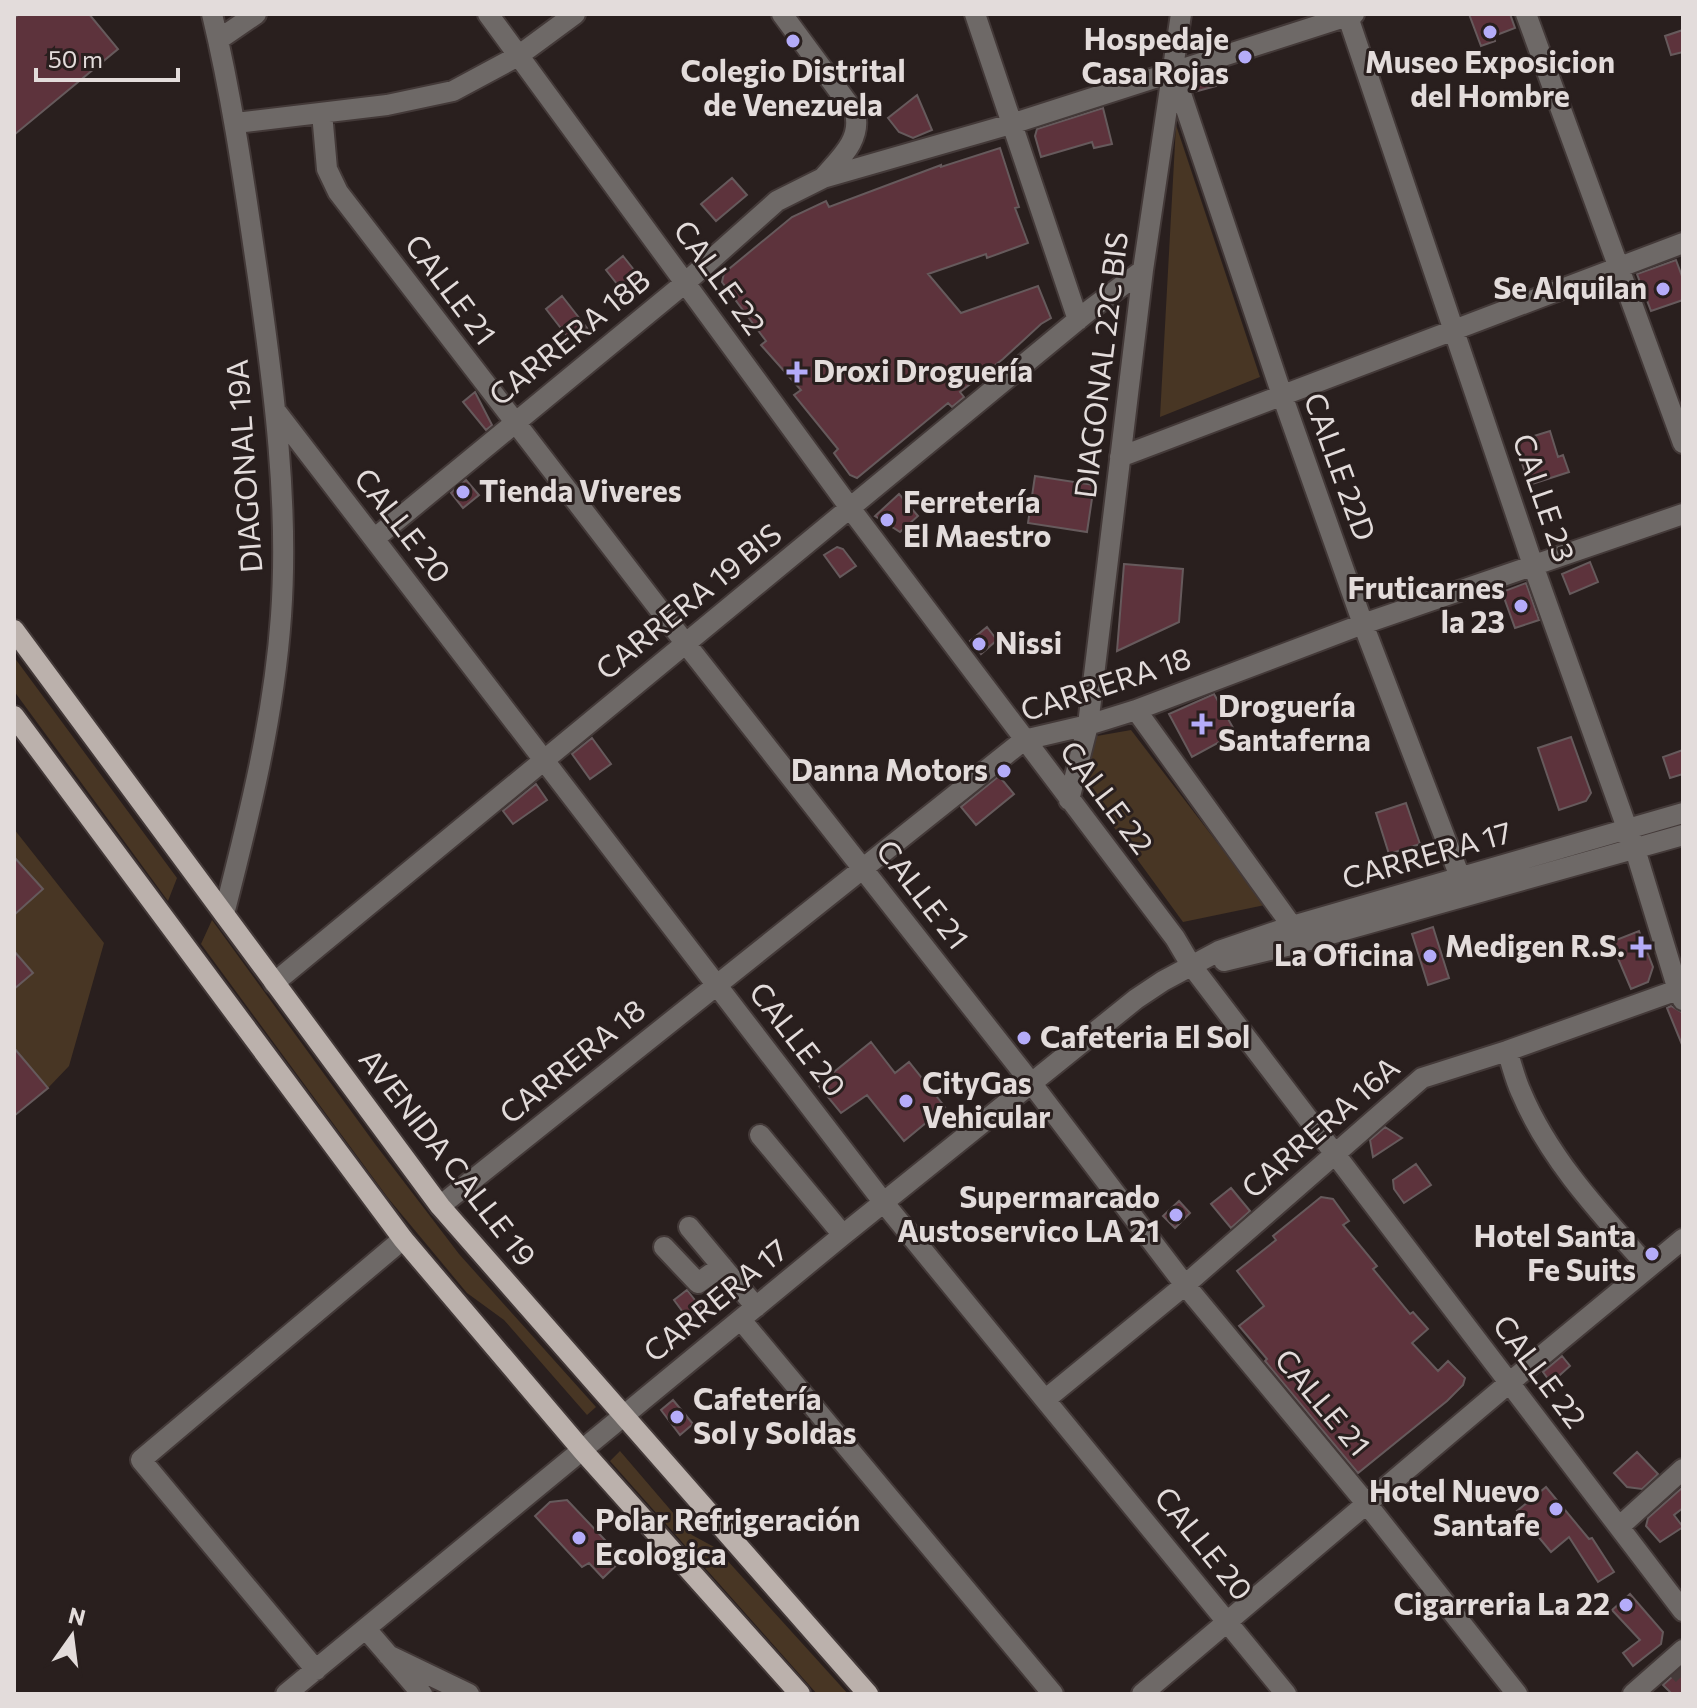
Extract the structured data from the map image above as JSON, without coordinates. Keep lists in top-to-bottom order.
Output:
{
  "streets": {
    "main road": ["AVENIDA CALLE 19"],
    "street": [
      "CALLE 22",
      "CALLE 21",
      "CARRERA 18B",
      "DIAGONAL 22C BIS",
      "DIAGONAL 19A",
      "CALLE 22D",
      "CALLE 23",
      "CALLE 20",
      "CARRERA 19 BIS",
      "CARRERA 18",
      "CARRERA 17",
      "CARRERA 16A"
    ]
  },
  "crossings": [
    ["CALLE 22", "CARRERA 18B"],
    ["CALLE 22", "DIAGONAL 22C BIS"],
    ["CALLE 22", "CARRERA 19 BIS"],
    ["CALLE 22", "CARRERA 18"],
    ["CALLE 22", "CARRERA 17"],
    ["CALLE 22", "CARRERA 16A"],
    ["CALLE 21", "CARRERA 18B"],
    ["CALLE 21", "CARRERA 19 BIS"],
    ["CALLE 21", "CARRERA 18"],
    ["CALLE 21", "CARRERA 17"],
    ["CALLE 21", "CARRERA 16A"],
    ["CARRERA 18B", "DIAGONAL 22C BIS"],
    ["CARRERA 18B", "CALLE 22D"],
    ["CARRERA 18B", "CALLE 23"],
    ["CARRERA 18B", "CALLE 20"],
    ["DIAGONAL 22C BIS", "CALLE 22D"],
    ["DIAGONAL 22C BIS", "CARRERA 19 BIS"],
    ["DIAGONAL 22C BIS", "CARRERA 18"],
    ["DIAGONAL 19A", "CALLE 20"],
    ["DIAGONAL 19A", "AVENIDA CALLE 19"],
    ["CALLE 22D", "CARRERA 18"],
    ["CALLE 22D", "CARRERA 17"],
    ["CALLE 23", "CARRERA 18"],
    ["CALLE 23", "CARRERA 17"],
    ["CALLE 23", "CARRERA 16A"],
    ["CALLE 20", "CARRERA 19 BIS"],
    ["CALLE 20", "CARRERA 18"],
    ["CALLE 20", "CARRERA 17"],
    ["CALLE 20", "CARRERA 16A"],
    ["CARRERA 19 BIS", "AVENIDA CALLE 19"],
    ["CARRERA 18", "AVENIDA CALLE 19"],
    ["CARRERA 17", "AVENIDA CALLE 19"]
  ],
  "places": {
    "other": [
      "Museo Exposicion del Hombre",
      "Colegio Distrital de Venezuela",
      "Hospedaje Casa Rojas",
      "Se Alquilan",
      "Tienda Viveres",
      "Ferretería El Maestro",
      "Fruticarnes la 23",
      "Nissi",
      "Danna Motors",
      "La Oficina",
      "Cafeteria El Sol",
      "CityGas Vehicular",
      "Supermarcado Austoservico LA 21",
      "Hotel Santa Fe Suits",
      "Cafetería Sol y Soldas",
      "Hotel Nuevo Santafe",
      "Polar Refrigeración Ecologica",
      "Cigarreria La 22"
    ],
    "health": ["Droxi Droguería", "Droguería Santaferna", "Medigen R.S."]
  },
  "scale_bar": "50 m",
  "north": "top"
}
